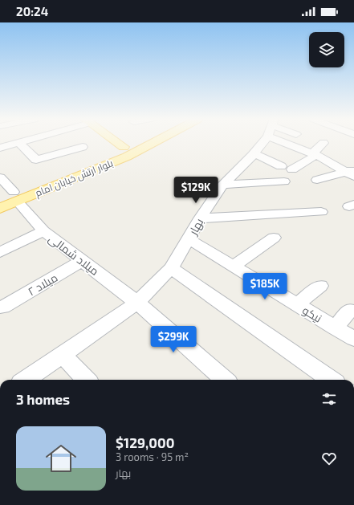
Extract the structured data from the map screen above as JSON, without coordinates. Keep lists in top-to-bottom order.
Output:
{
  "streets": {
    "main road": ["بلوار ارتش خیابان امام"],
    "street": [
      "بهار",
      "میلاد شمالی",
      "میلاد ۲",
      "نیکو"
    ]
  },
  "crossings": [
    ["بلوار ارتش خیابان امام", "میلاد شمالی"],
    ["بهار", "میلاد شمالی"],
    ["بهار", "نیکو"],
    ["میلاد شمالی", "میلاد ۲"]
  ],
  "page": {
    "status": "20:24",
    "price": ["$129K", "$185K", "$299K"],
    "heading": "3 homes",
    "list": [
      {
        "name": "$129,000",
        "note": "3 rooms · 95 m² · بهار"
      }
    ]
  }
}
